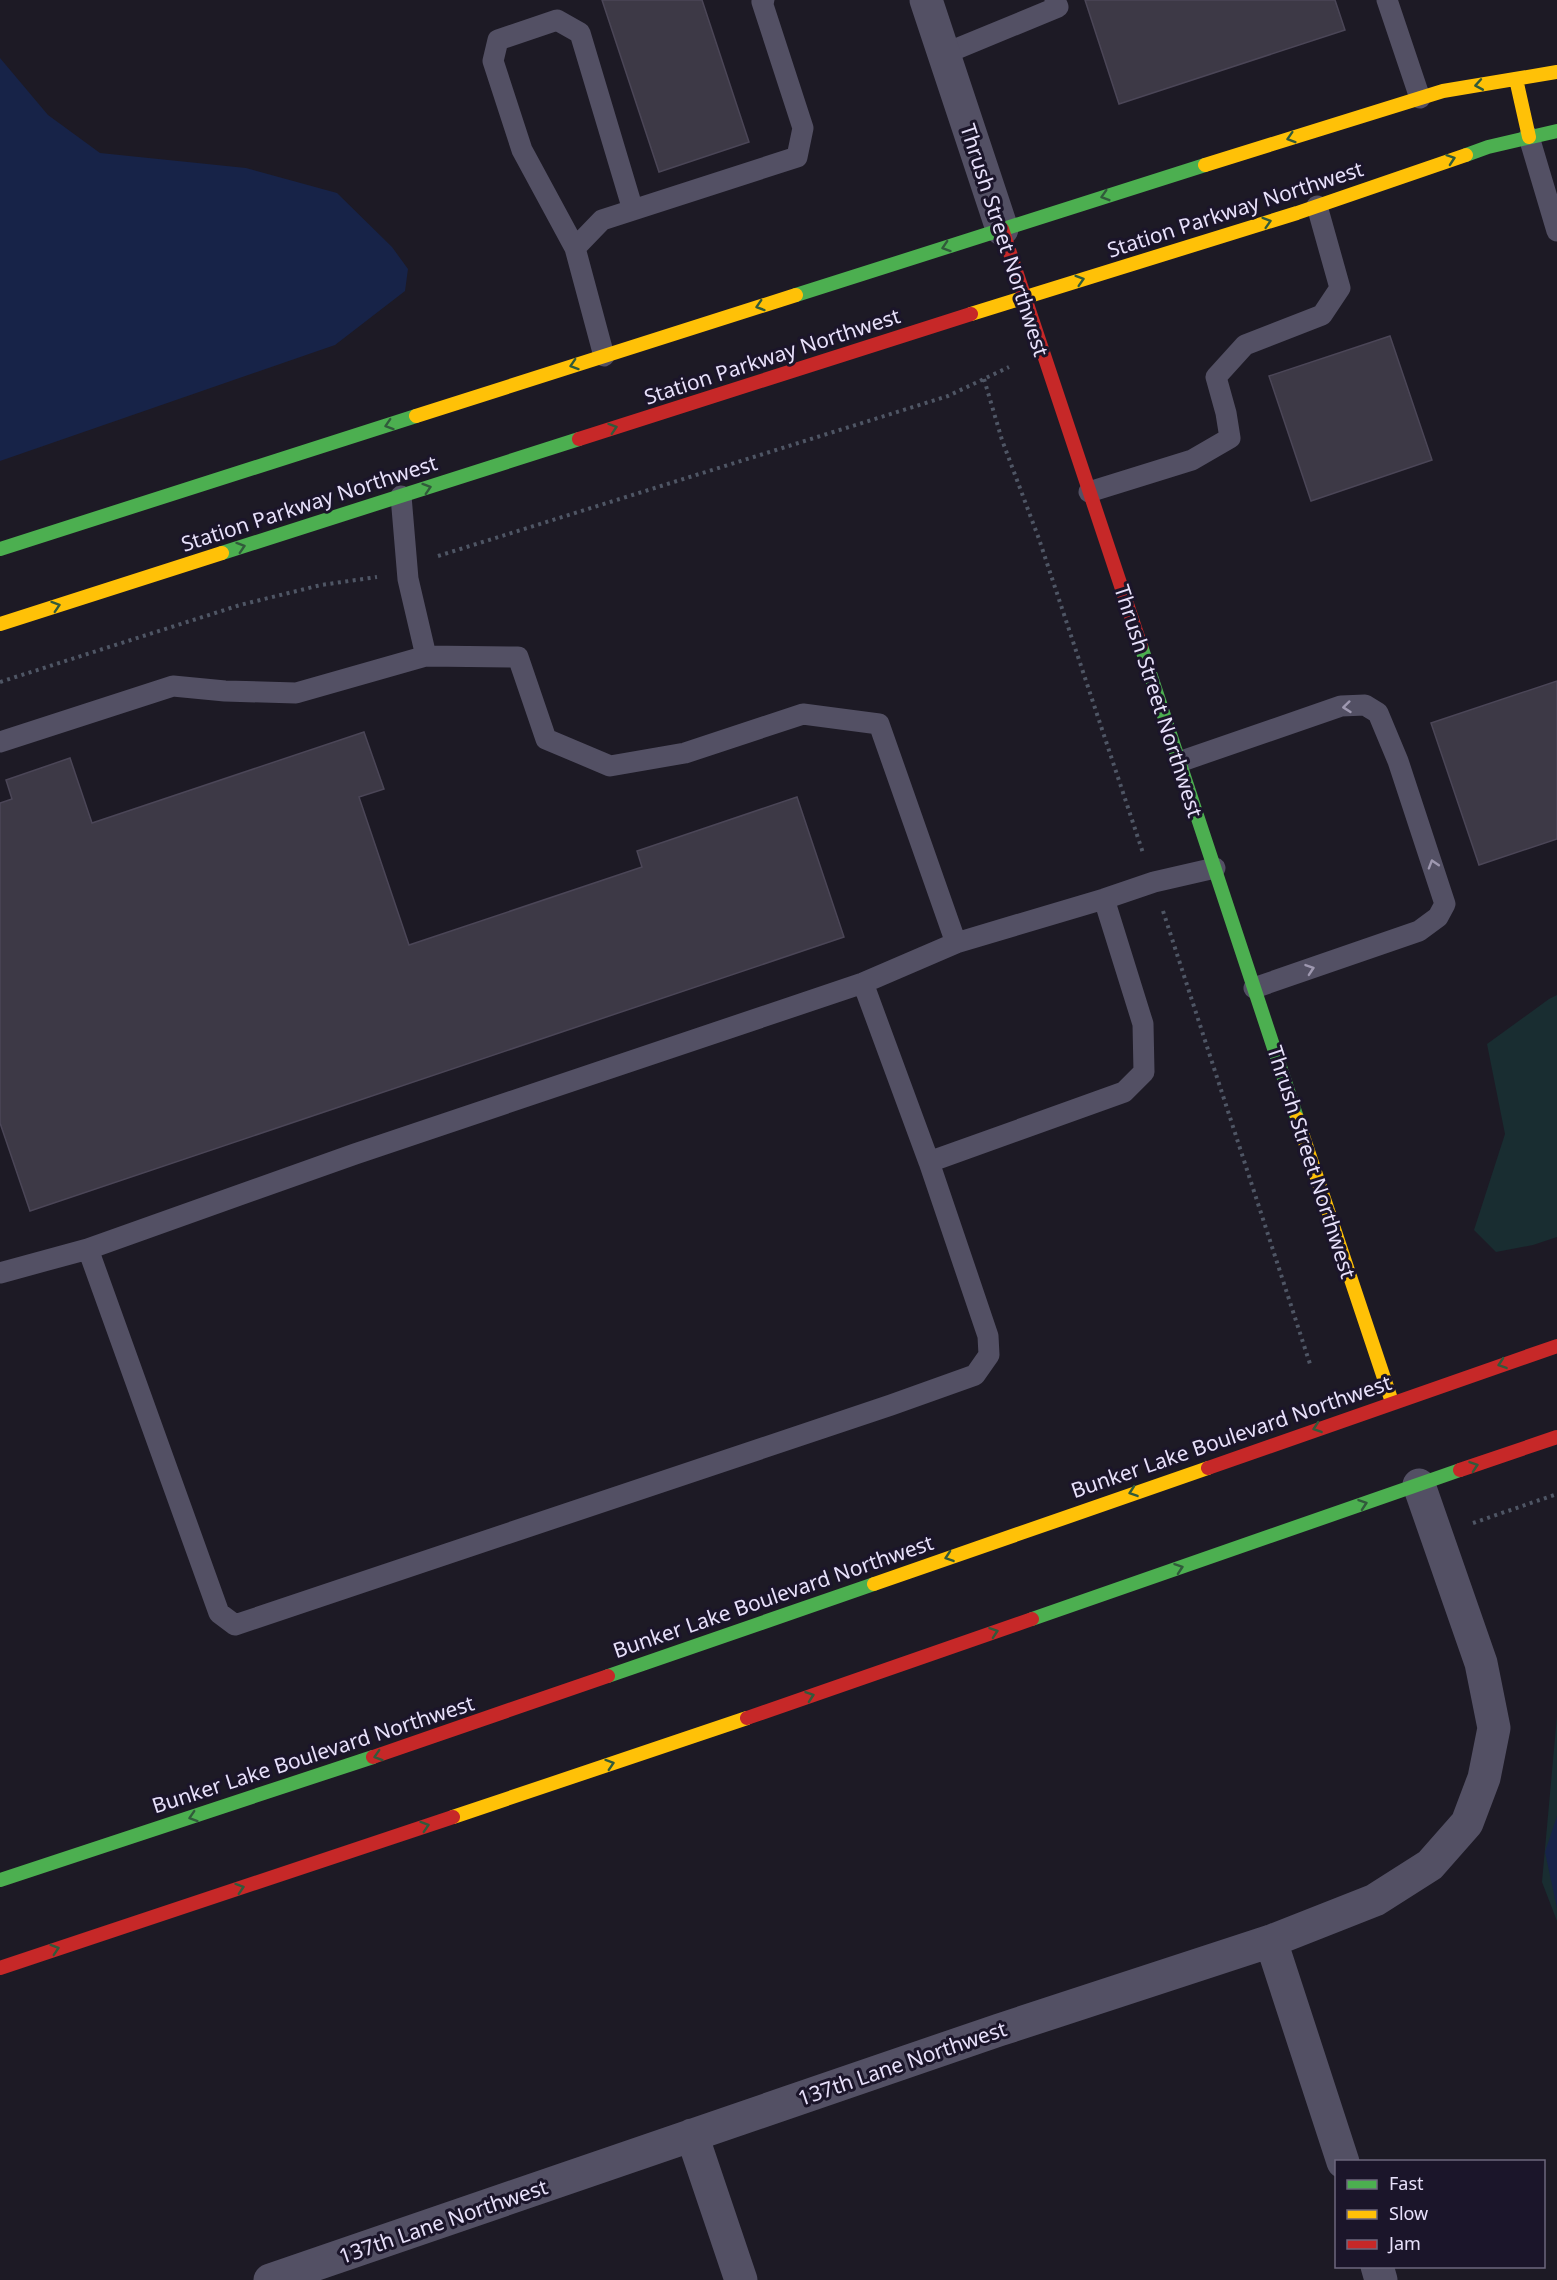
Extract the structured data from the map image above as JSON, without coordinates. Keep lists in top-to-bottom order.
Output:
{
  "streets": {
    "street": [
      "Station Parkway Northwest",
      "Thrush Street Northwest",
      "Bunker Lake Boulevard Northwest",
      "137th Lane Northwest"
    ]
  },
  "crossings": [
    ["Station Parkway Northwest", "Thrush Street Northwest"],
    ["Thrush Street Northwest", "Bunker Lake Boulevard Northwest"]
  ],
  "legend": ["Fast", "Slow", "Jam"]
}
